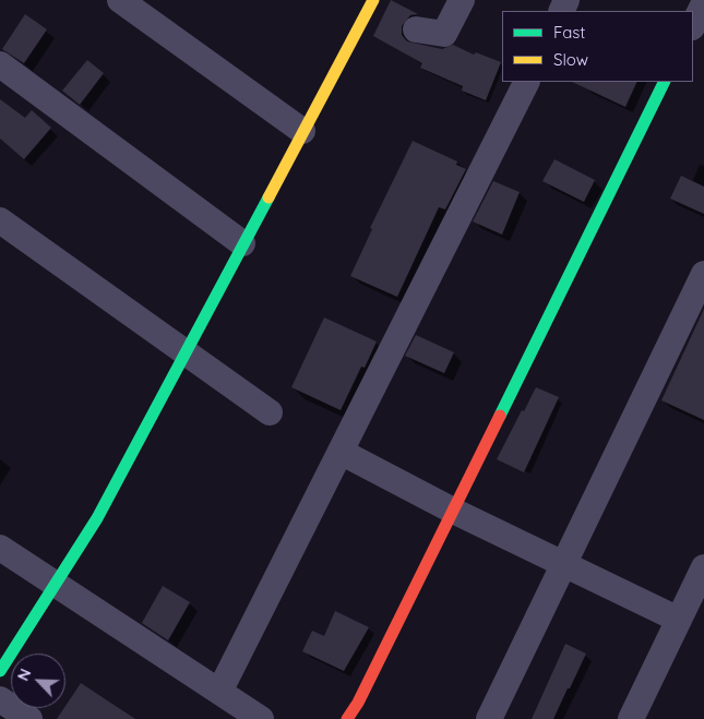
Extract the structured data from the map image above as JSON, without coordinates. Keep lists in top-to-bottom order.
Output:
{
  "legend": ["Fast", "Slow"],
  "north": "top left"
}
